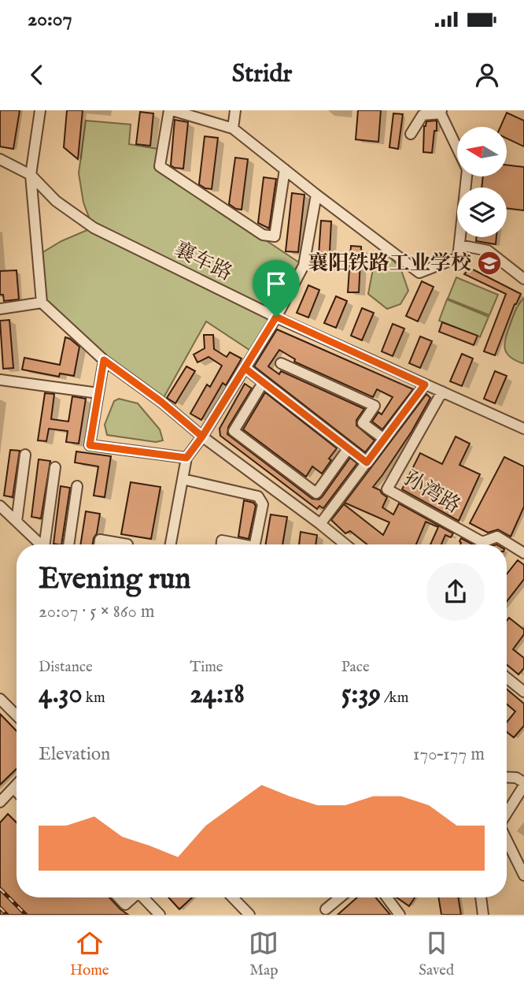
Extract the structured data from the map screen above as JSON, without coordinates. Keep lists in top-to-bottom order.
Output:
{
  "streets": {
    "street": ["襄车路", "孙湾路"]
  },
  "crossings": [
    ["襄车路", "孙湾路"]
  ],
  "places": {
    "school or university": ["襄阳铁路工业学校"]
  },
  "north": "left",
  "page": {
    "status": "20:07",
    "header": "Stridr",
    "heading": ["Evening run", "20:07 · 5 × 860 m"],
    "stats": [
      ["Distance", "4.30 km"],
      ["Time", "24:18"],
      ["Pace", "5:39 /km"]
    ],
    "chart": ["Elevation", "170–177 m"],
    "tabs": ["Home", "Map", "Saved"]
  }
}
